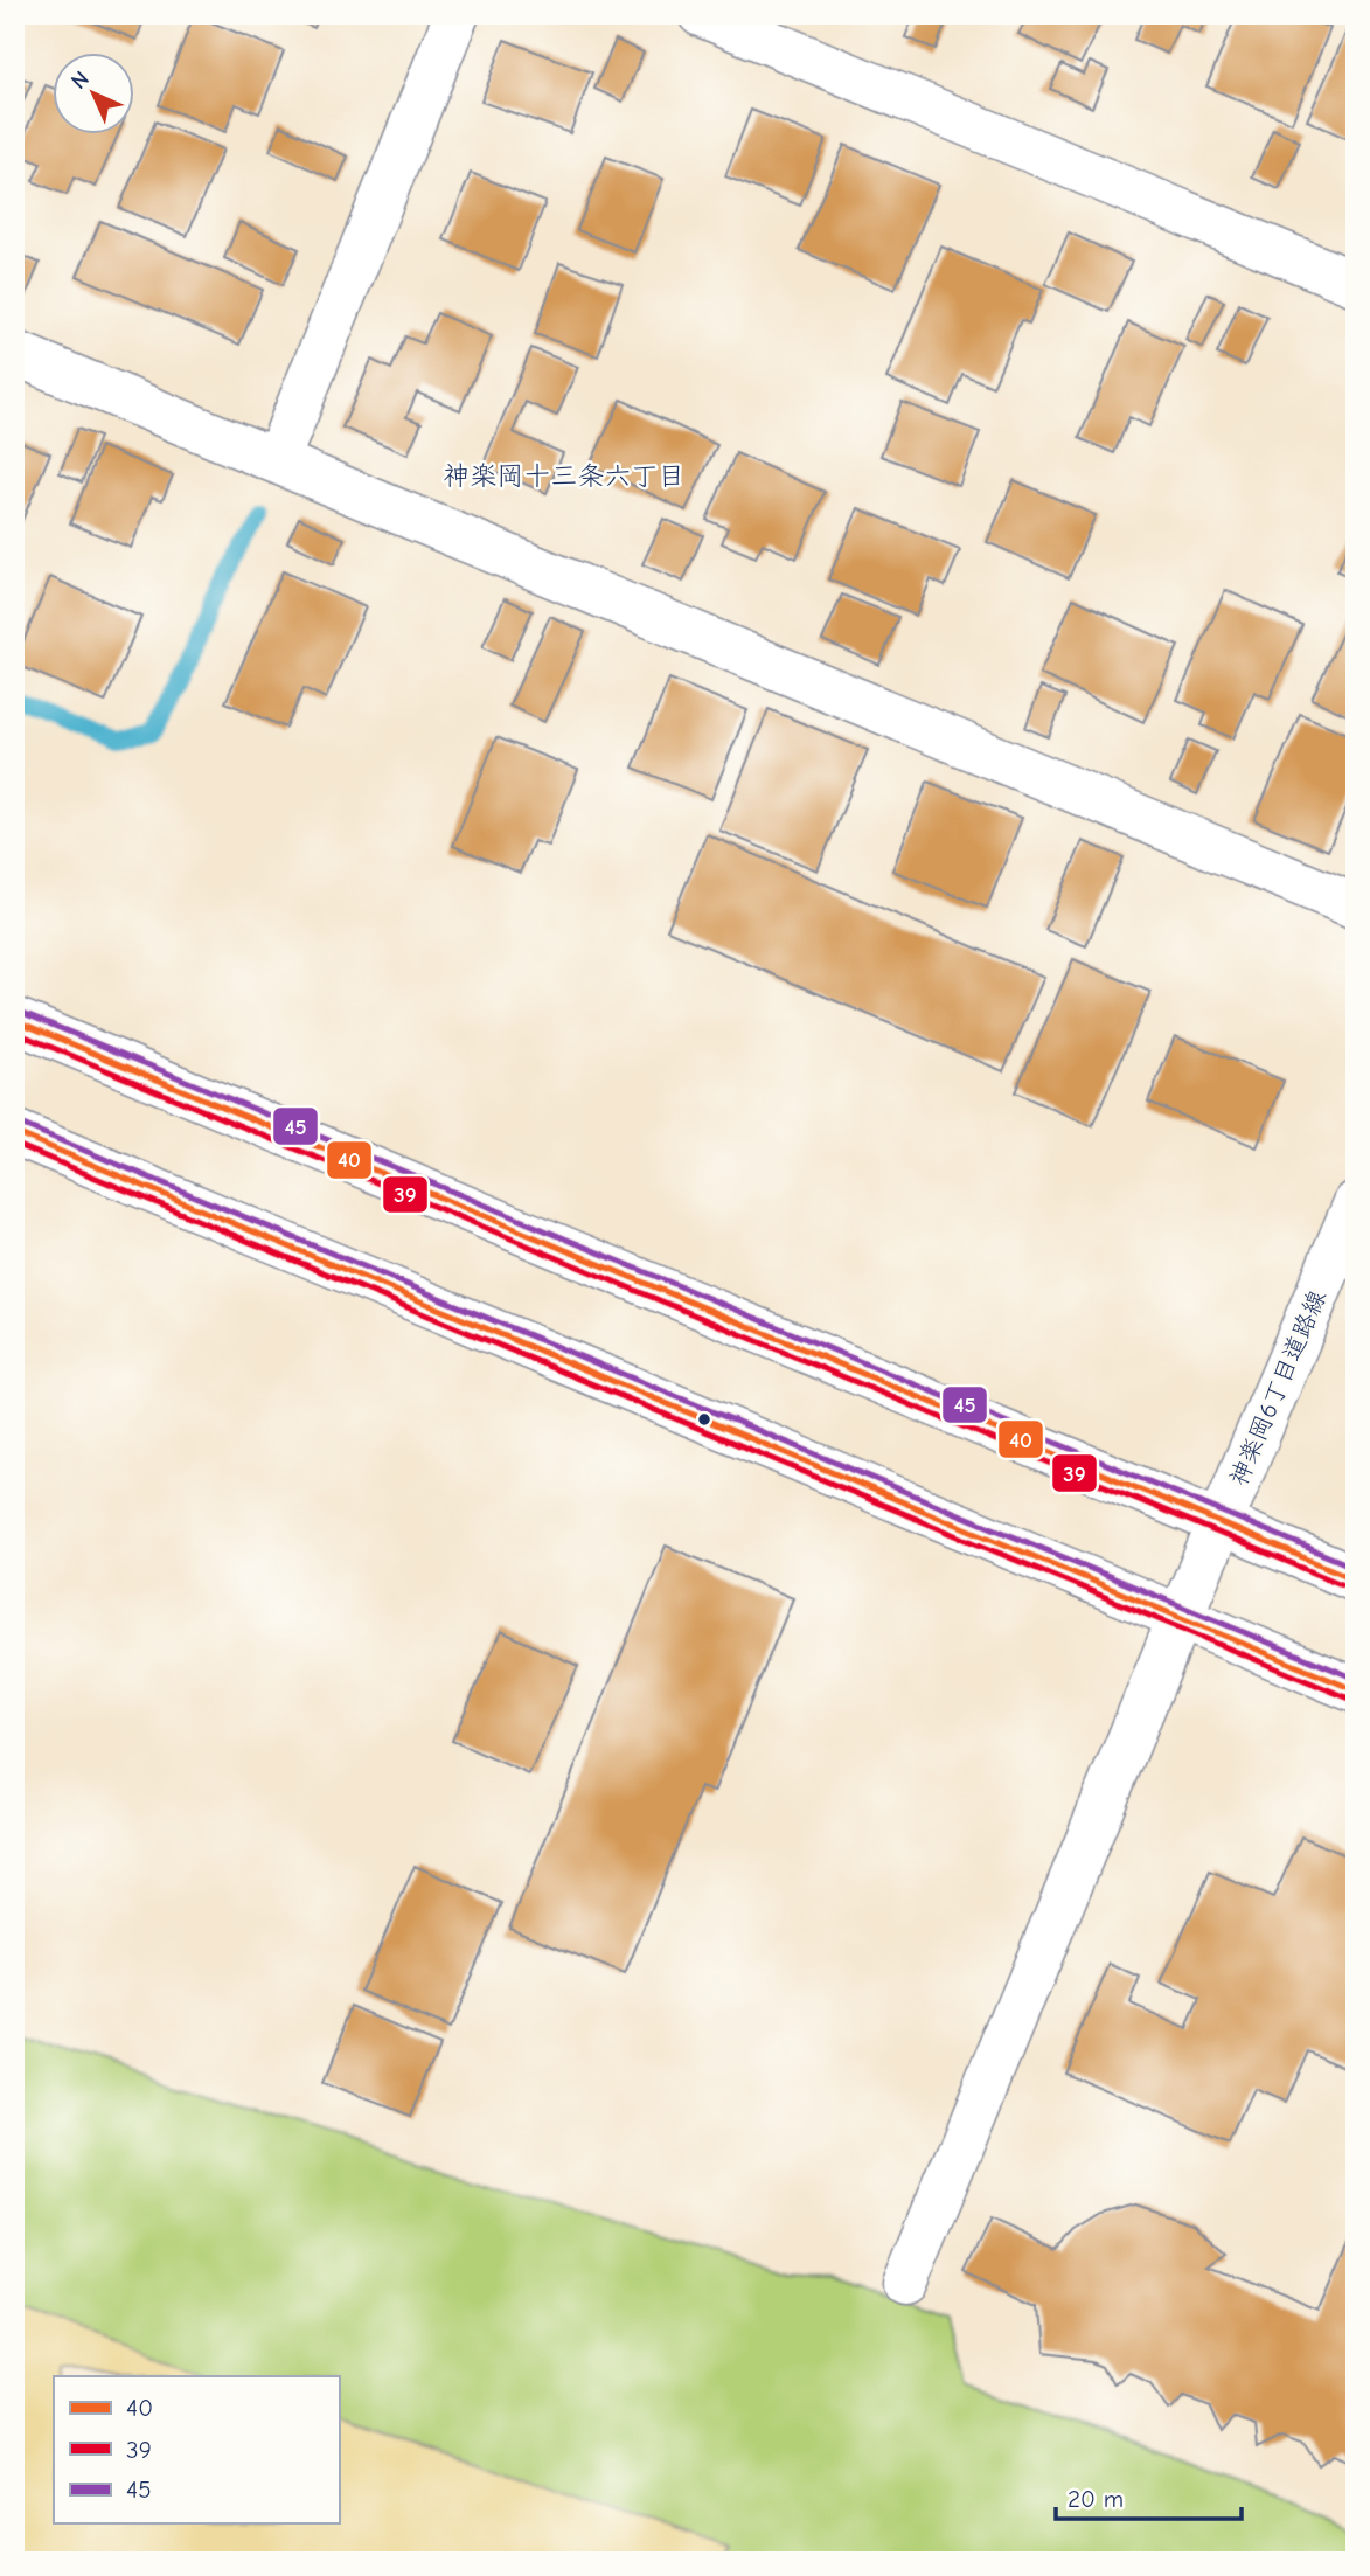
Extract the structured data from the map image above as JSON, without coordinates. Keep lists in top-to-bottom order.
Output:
{
  "streets": {
    "main road": ["神楽岡6丁目道路線"]
  },
  "districts": ["神楽岡十三条六丁目"],
  "lines": ["transit line 45", "transit line 40", "transit line 39"],
  "legend": ["40", "39", "45"],
  "scale_bar": "20 m",
  "north": "top left"
}
